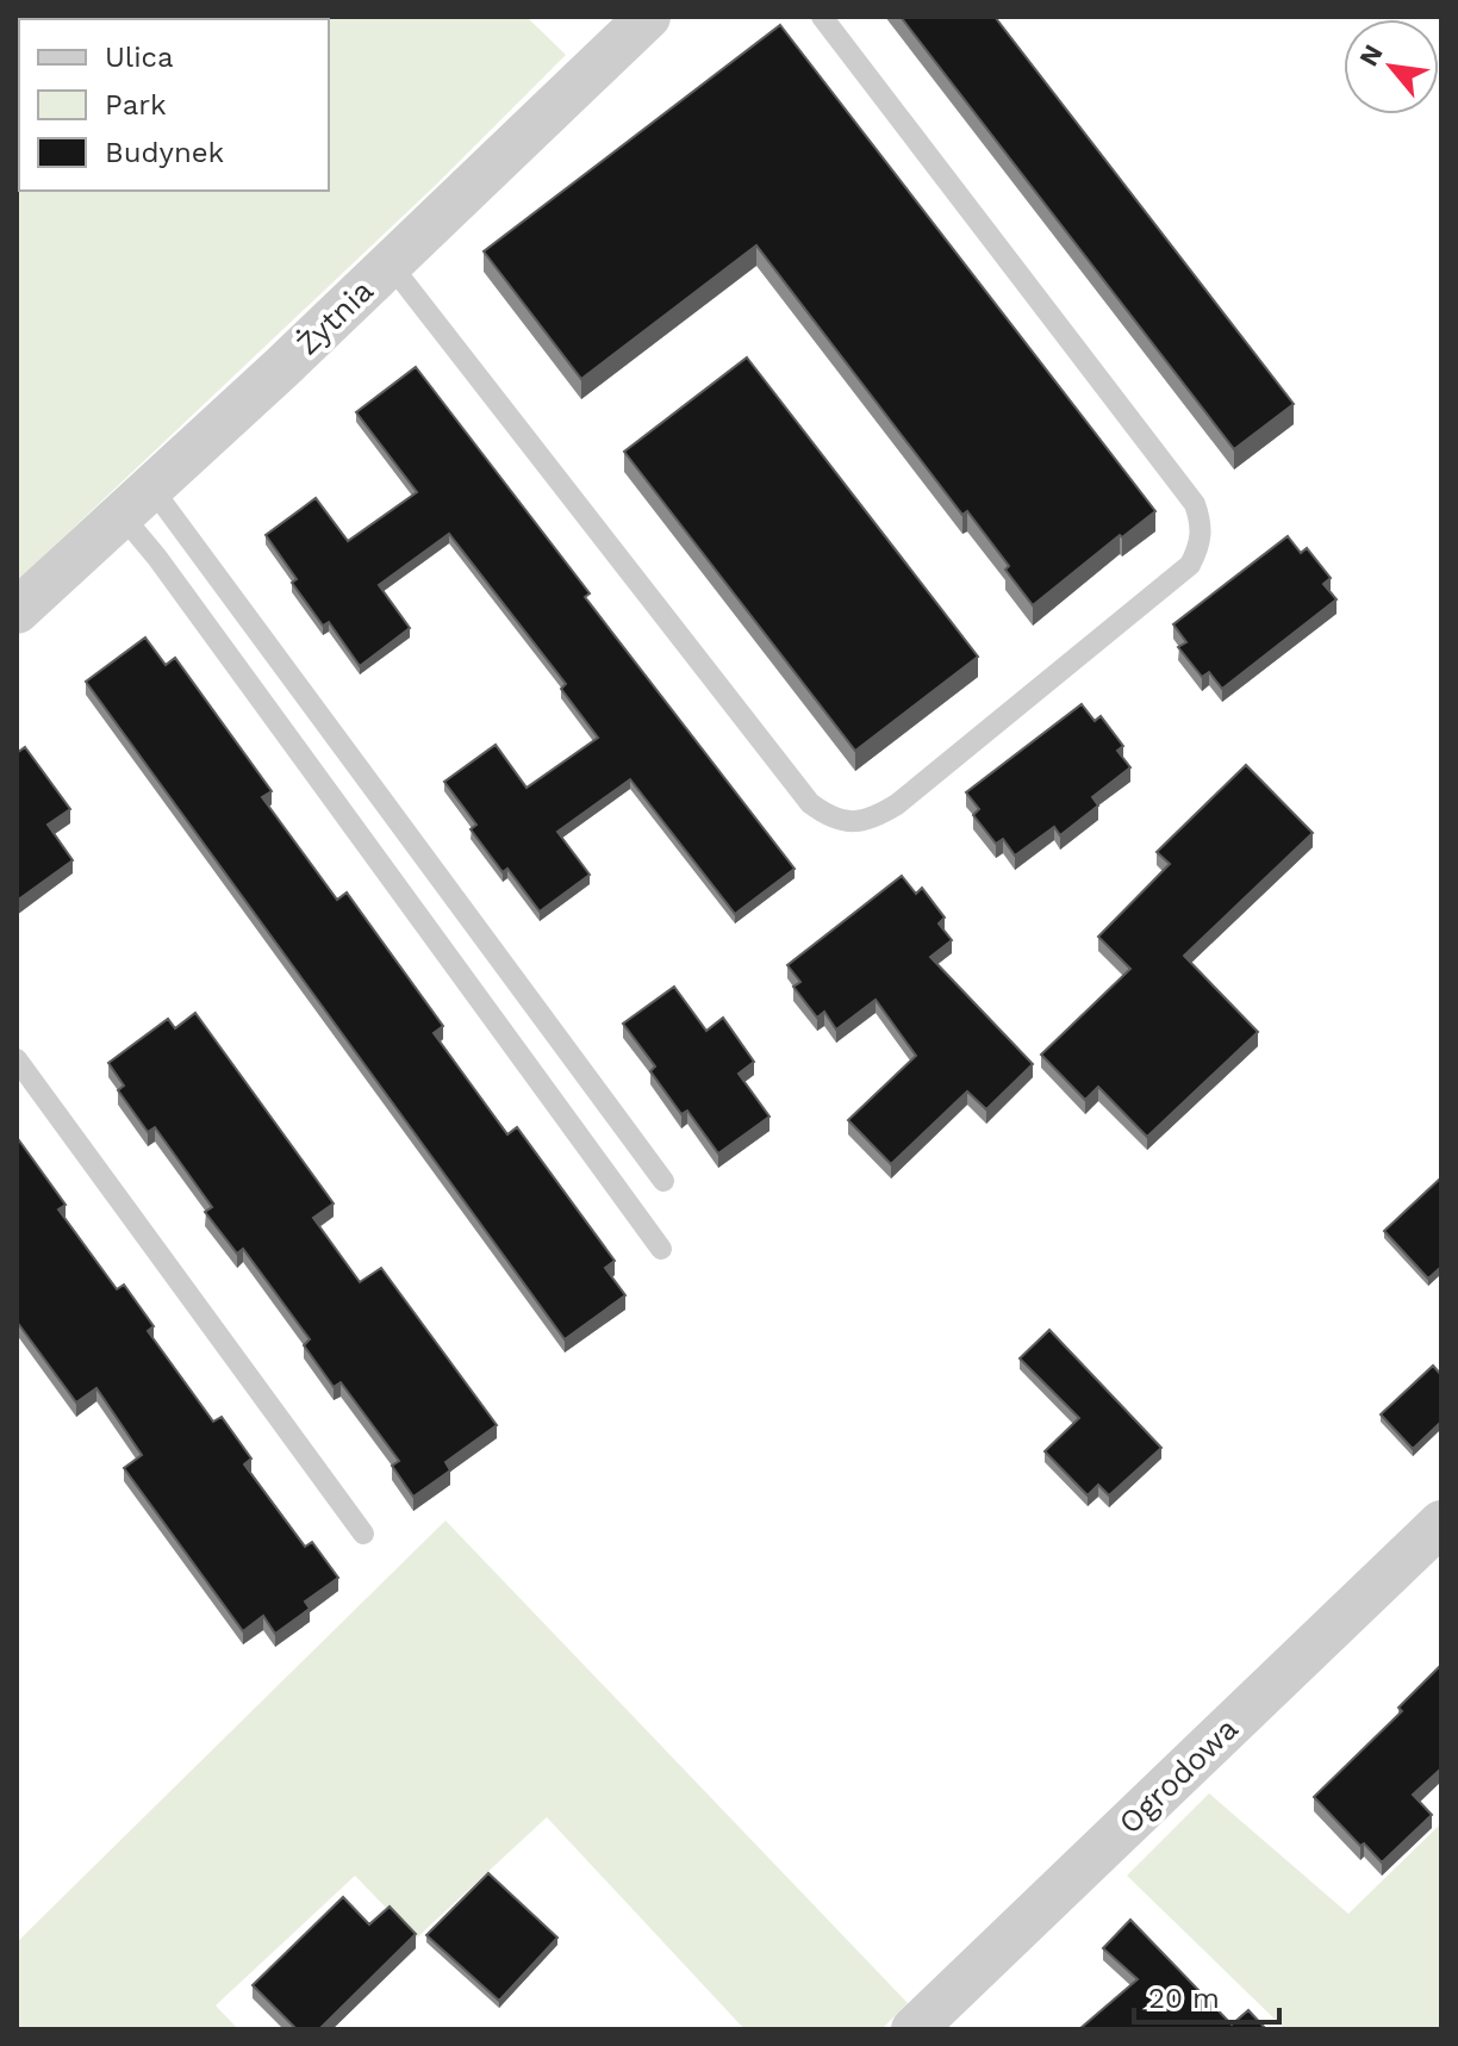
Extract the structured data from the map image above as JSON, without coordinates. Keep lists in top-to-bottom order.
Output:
{
  "streets": {
    "street": ["Żytnia", "Ogrodowa"]
  },
  "legend": ["Ulica", "Park", "Budynek"],
  "scale_bar": "20 m",
  "north": "top left"
}
